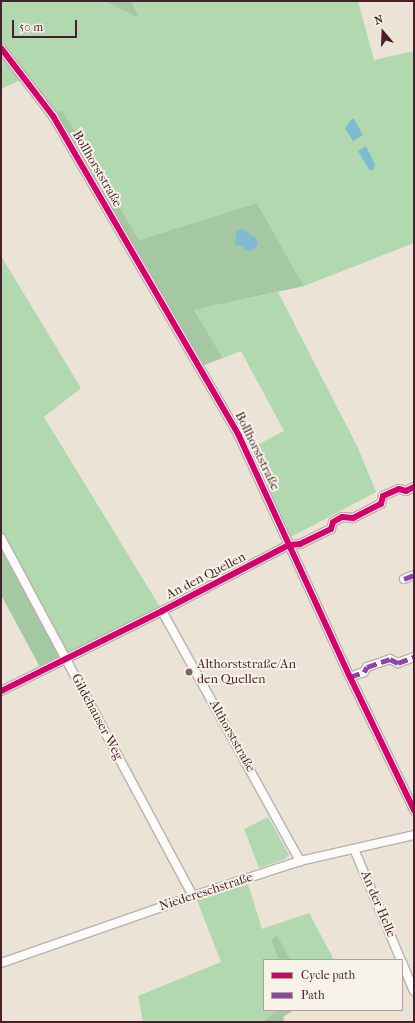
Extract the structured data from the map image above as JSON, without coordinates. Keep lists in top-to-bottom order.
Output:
{
  "streets": {
    "street": [
      "Bollhorststraße",
      "An den Quellen",
      "Gildehauser Weg",
      "Althorststraße",
      "Niedereschstraße",
      "An der Helle"
    ]
  },
  "crossings": [
    ["Bollhorststraße", "An den Quellen"],
    ["An den Quellen", "Gildehauser Weg"],
    ["An den Quellen", "Althorststraße"],
    ["Gildehauser Weg", "Niedereschstraße"],
    ["Althorststraße", "Niedereschstraße"],
    ["Niedereschstraße", "An der Helle"]
  ],
  "places": ["Althorststraße/An den Quellen"],
  "legend": ["Cycle path", "Path"],
  "scale_bar": "50 m",
  "north": "top"
}
